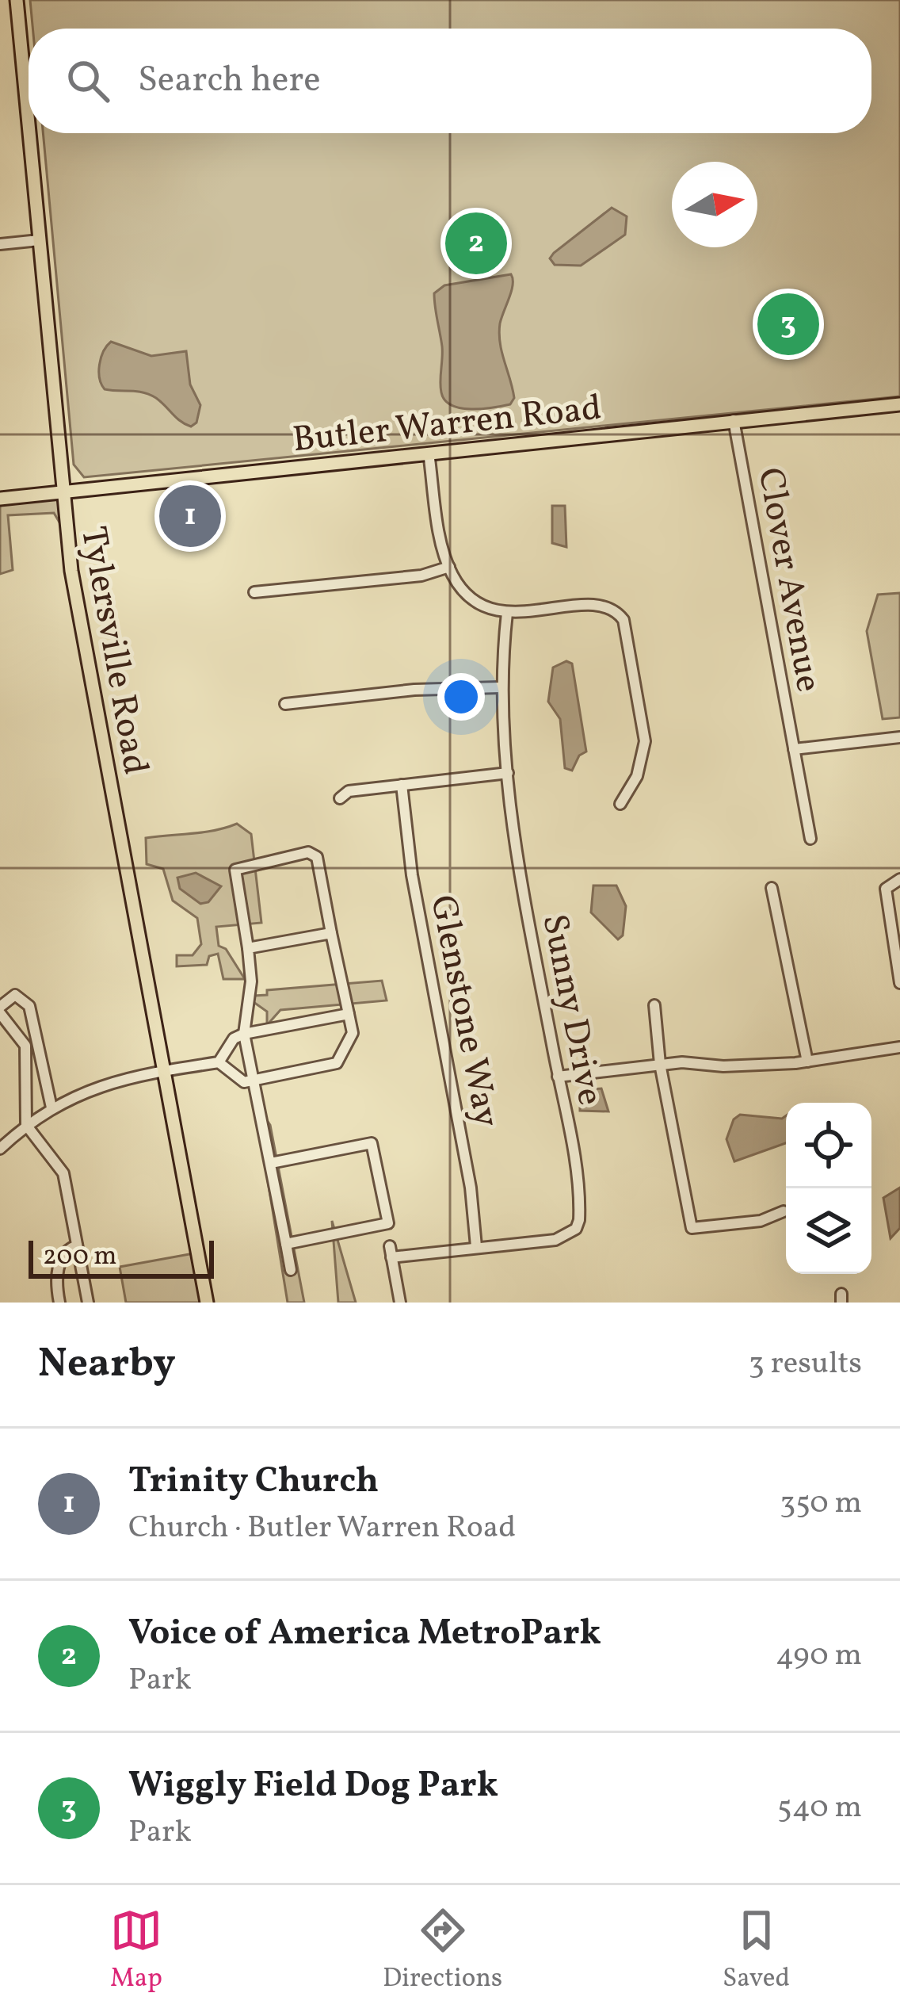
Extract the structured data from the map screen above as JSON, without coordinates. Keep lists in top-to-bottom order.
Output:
{
  "streets": {
    "main road": ["Butler Warren Road", "Tylersville Road"],
    "street": ["Clover Avenue", "Sunny Drive", "Glenstone Way"]
  },
  "crossings": [
    ["Butler Warren Road", "Clover Avenue"],
    ["Butler Warren Road", "Tylersville Road"],
    ["Sunny Drive", "Glenstone Way"]
  ],
  "scale_bar": "200 m",
  "north": "right",
  "page": {
    "search": "Search here",
    "pins": ["2", "3", "1"],
    "scale": "200 m",
    "heading": ["Nearby", "3 results"],
    "list": [
      {
        "mark": "1",
        "name": "Trinity Church",
        "note": "Church · Butler Warren Road",
        "value": "350 m"
      },
      {
        "mark": "2",
        "name": "Voice of America MetroPark",
        "note": "Park",
        "value": "490 m"
      },
      {
        "mark": "3",
        "name": "Wiggly Field Dog Park",
        "note": "Park",
        "value": "540 m"
      }
    ],
    "nav": ["Map", "Directions", "Saved"]
  }
}
